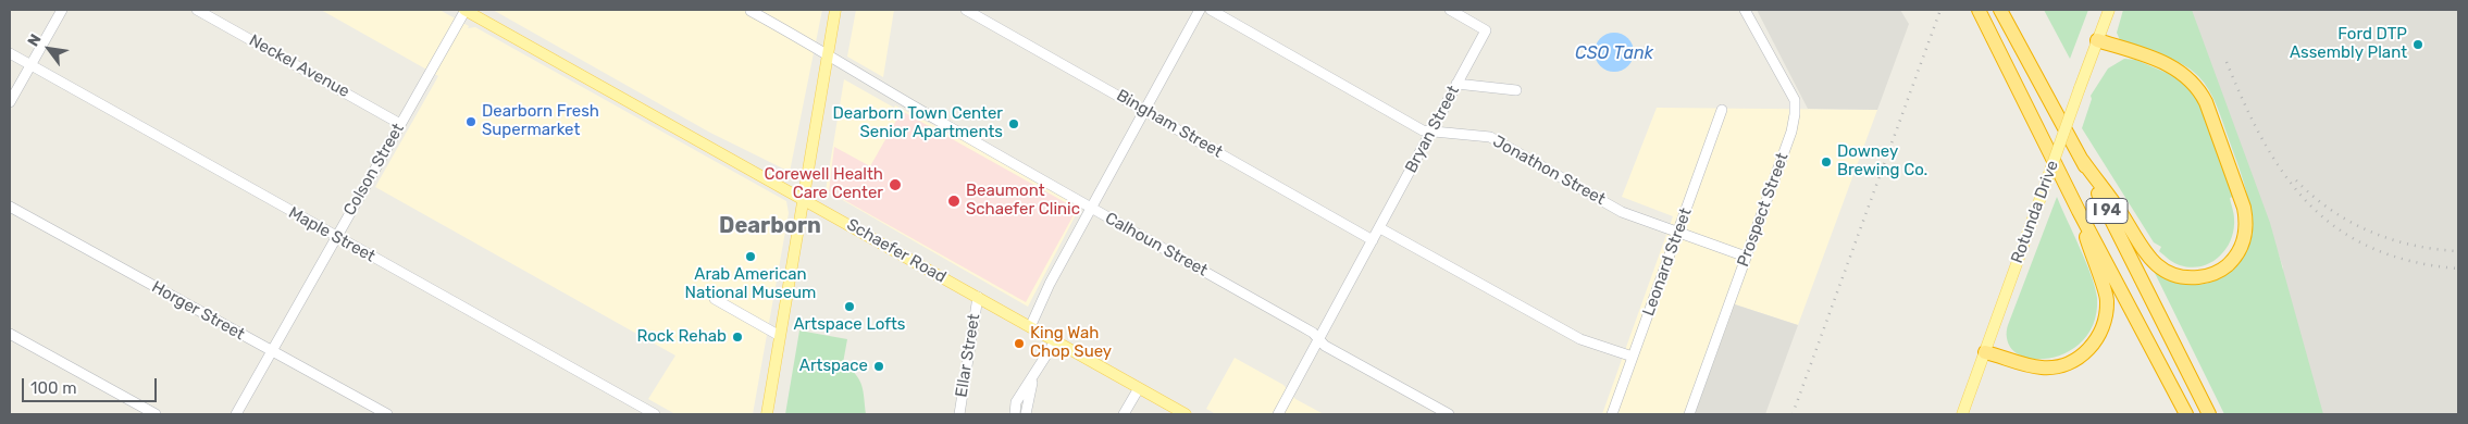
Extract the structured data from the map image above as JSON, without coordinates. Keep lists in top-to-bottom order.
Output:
{
  "streets": {
    "highway": ["I 94"],
    "main road": ["Rotunda Drive", "Schaefer Road"],
    "street": [
      "Neckel Avenue",
      "Bingham Street",
      "Bryan Street",
      "Colson Street",
      "Jonathon Street",
      "Prospect Street",
      "Maple Street",
      "Calhoun Street",
      "Leonard Street",
      "Horger Street",
      "Ellar Street"
    ]
  },
  "crossings": [
    ["Neckel Avenue", "Colson Street"],
    ["Bingham Street", "Bryan Street"],
    ["Bryan Street", "Jonathon Street"],
    ["Colson Street", "Maple Street"],
    ["Colson Street", "Schaefer Road"],
    ["Colson Street", "Horger Street"],
    ["Jonathon Street", "Prospect Street"],
    ["Jonathon Street", "Leonard Street"],
    ["Schaefer Road", "Ellar Street"]
  ],
  "districts": ["Dearborn"],
  "water": ["CSO Tank"],
  "places": [
    "Ford DTP Assembly Plant",
    "Dearborn Fresh Supermarket",
    "Dearborn Town Center Senior Apartments",
    "Downey Brewing Co.",
    "Corewell Health Care Center",
    "Beaumont Schaefer Clinic",
    "Arab American National Museum",
    "Artspace Lofts",
    "Rock Rehab",
    "King Wah Chop Suey",
    "Artspace"
  ],
  "scale_bar": "100 m",
  "north": "top left"
}
